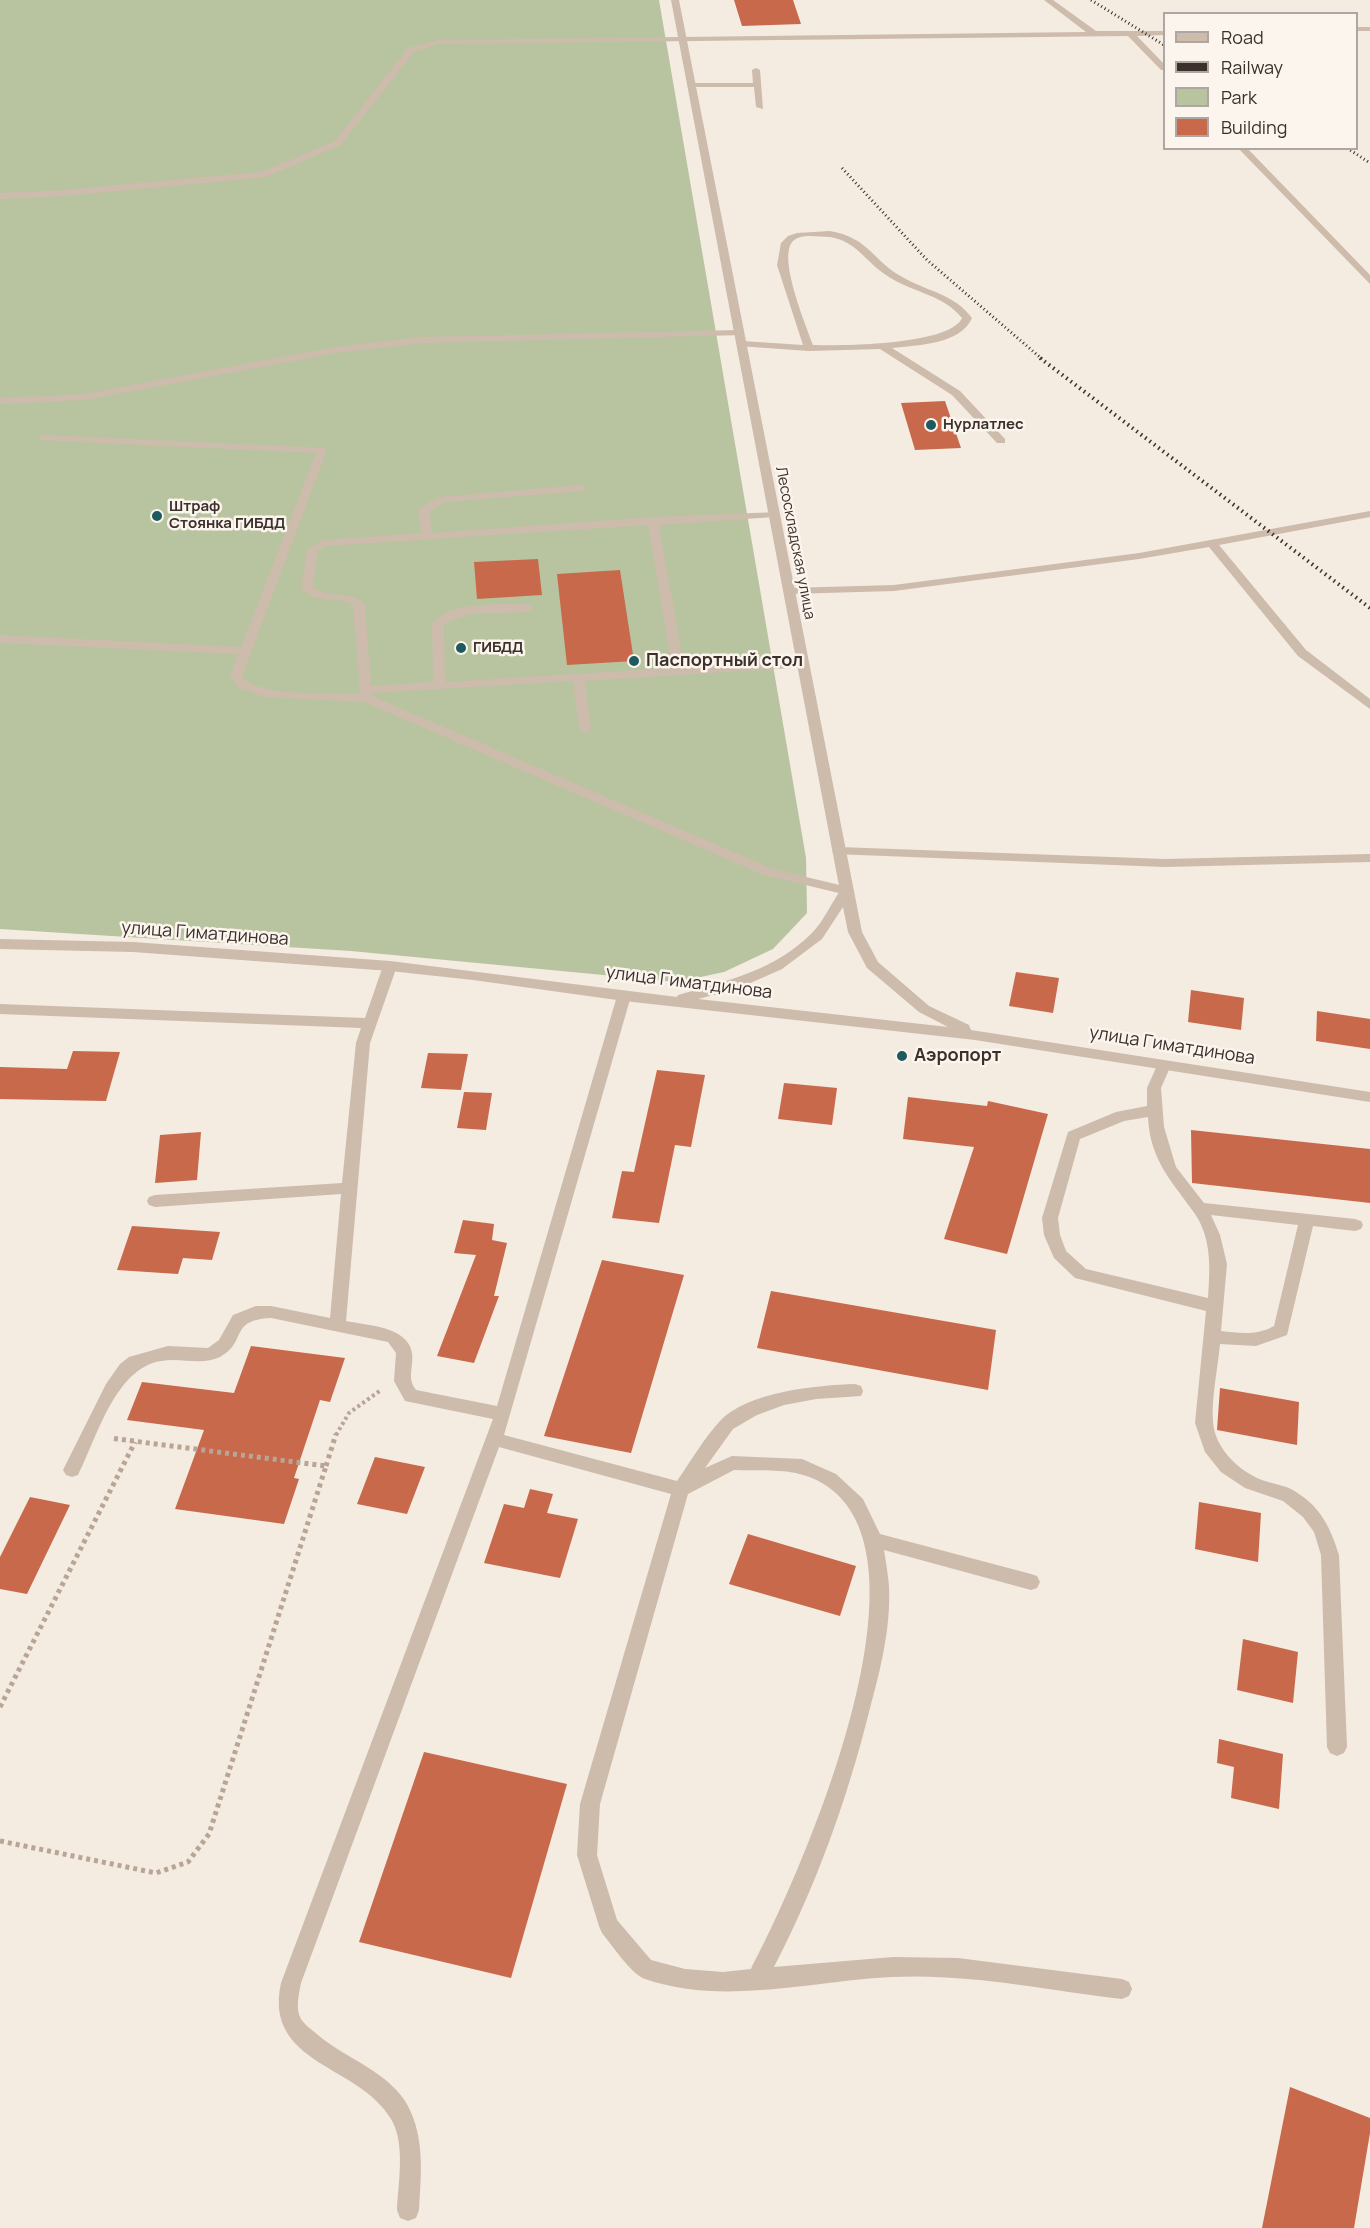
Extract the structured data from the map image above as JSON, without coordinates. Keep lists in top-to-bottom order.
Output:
{
  "streets": {
    "street": ["Лесоскладская улица", "улица Гиматдинова"]
  },
  "crossings": [
    ["Лесоскладская улица", "улица Гиматдинова"]
  ],
  "places": [
    "Нурлатлес",
    "Штраф Стоянка ГИБДД",
    "ГИБДД",
    "Паспортный стол",
    "Аэропорт"
  ],
  "legend": [
    "Road",
    "Railway",
    "Park",
    "Building"
  ]
}
